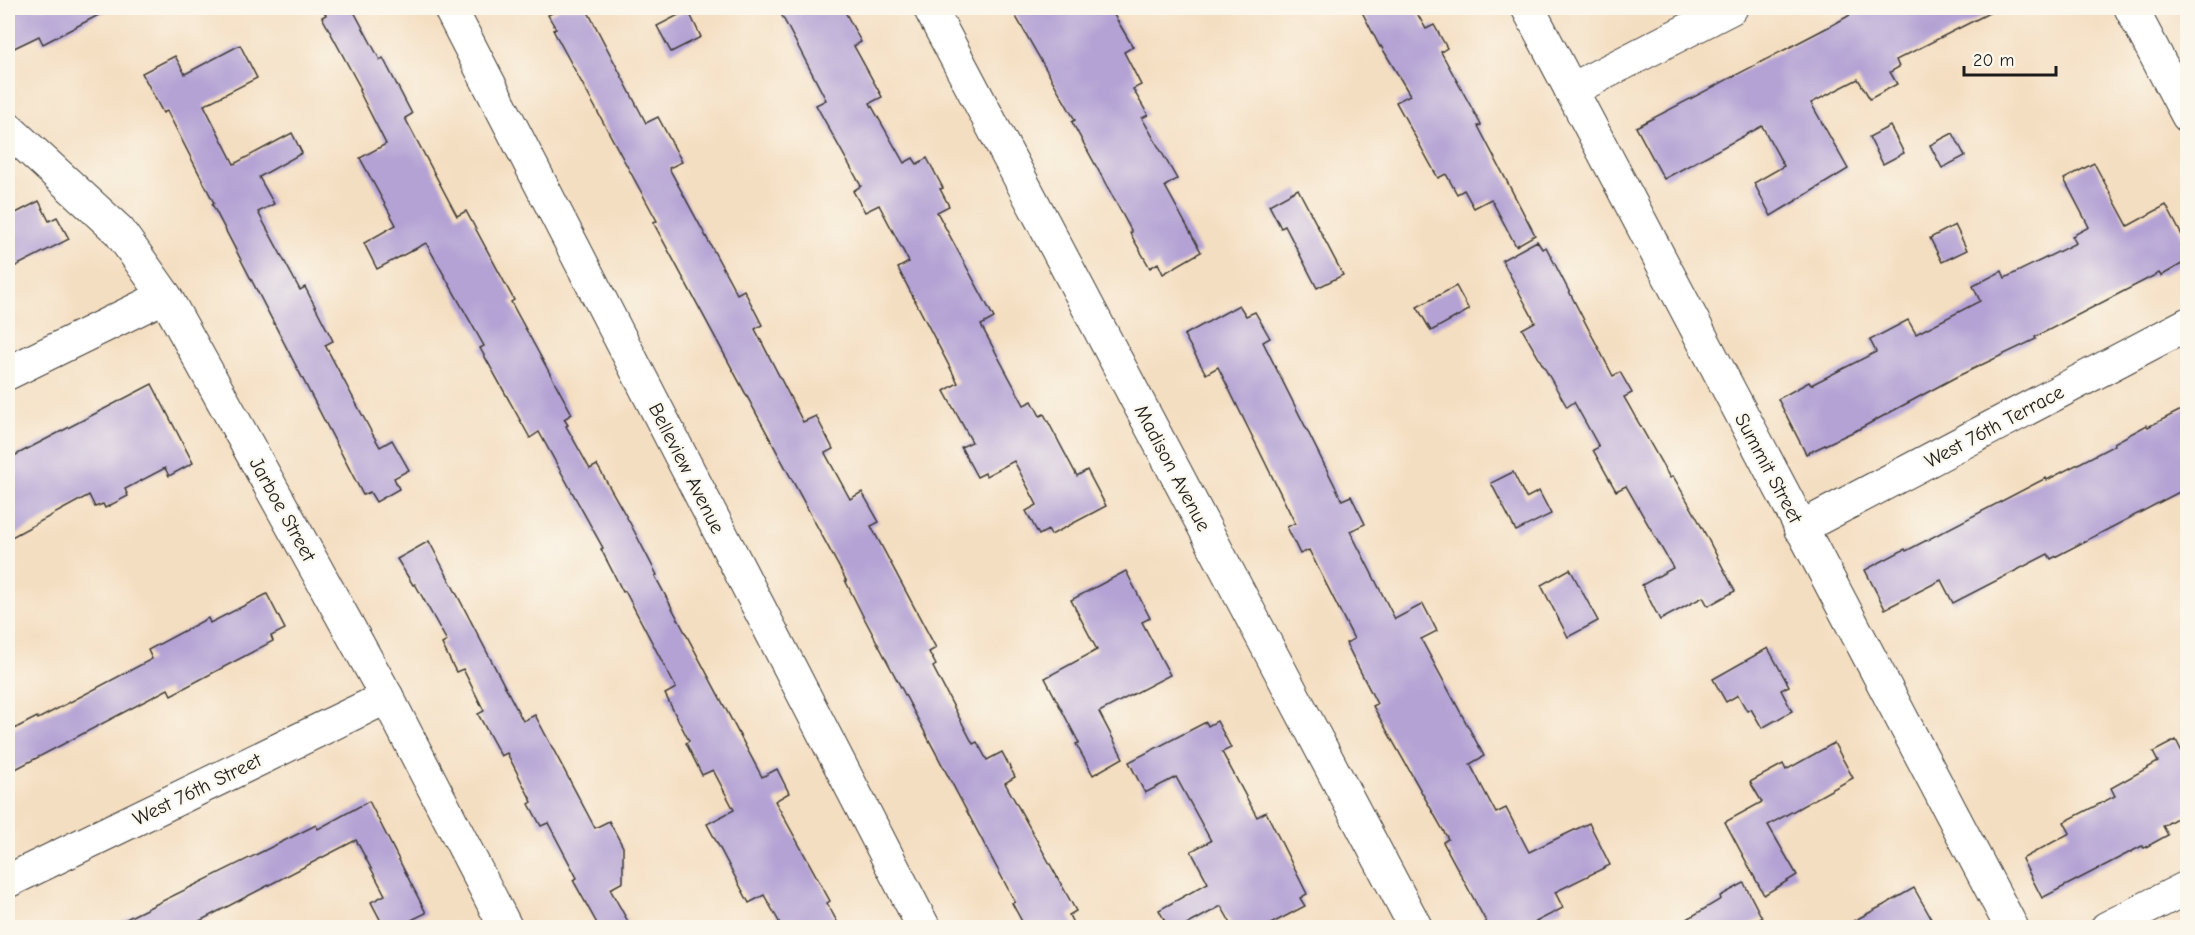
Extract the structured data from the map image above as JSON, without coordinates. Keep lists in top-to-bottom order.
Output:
{
  "streets": {
    "street": [
      "West 76th Terrace",
      "Belleview Avenue",
      "Madison Avenue",
      "Summit Street",
      "Jarboe Street",
      "West 76th Street"
    ]
  },
  "crossings": [
    ["West 76th Terrace", "Summit Street"],
    ["Jarboe Street", "West 76th Street"]
  ],
  "scale_bar": "20 m"
}
